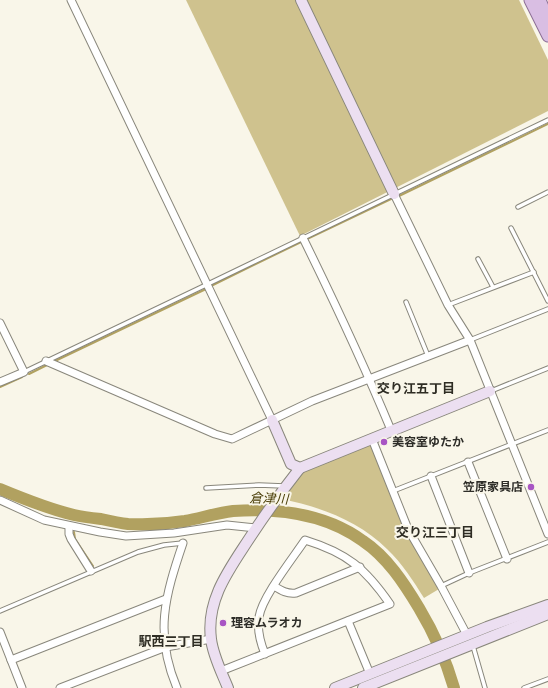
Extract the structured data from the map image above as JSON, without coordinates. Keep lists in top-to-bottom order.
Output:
{
  "districts": ["交り江五丁目", "交り江三丁目", "駅西三丁目"],
  "water": ["倉津川"],
  "places": ["美容室ゆたか", "笠原家具店", "理容ムラオカ"]
}
